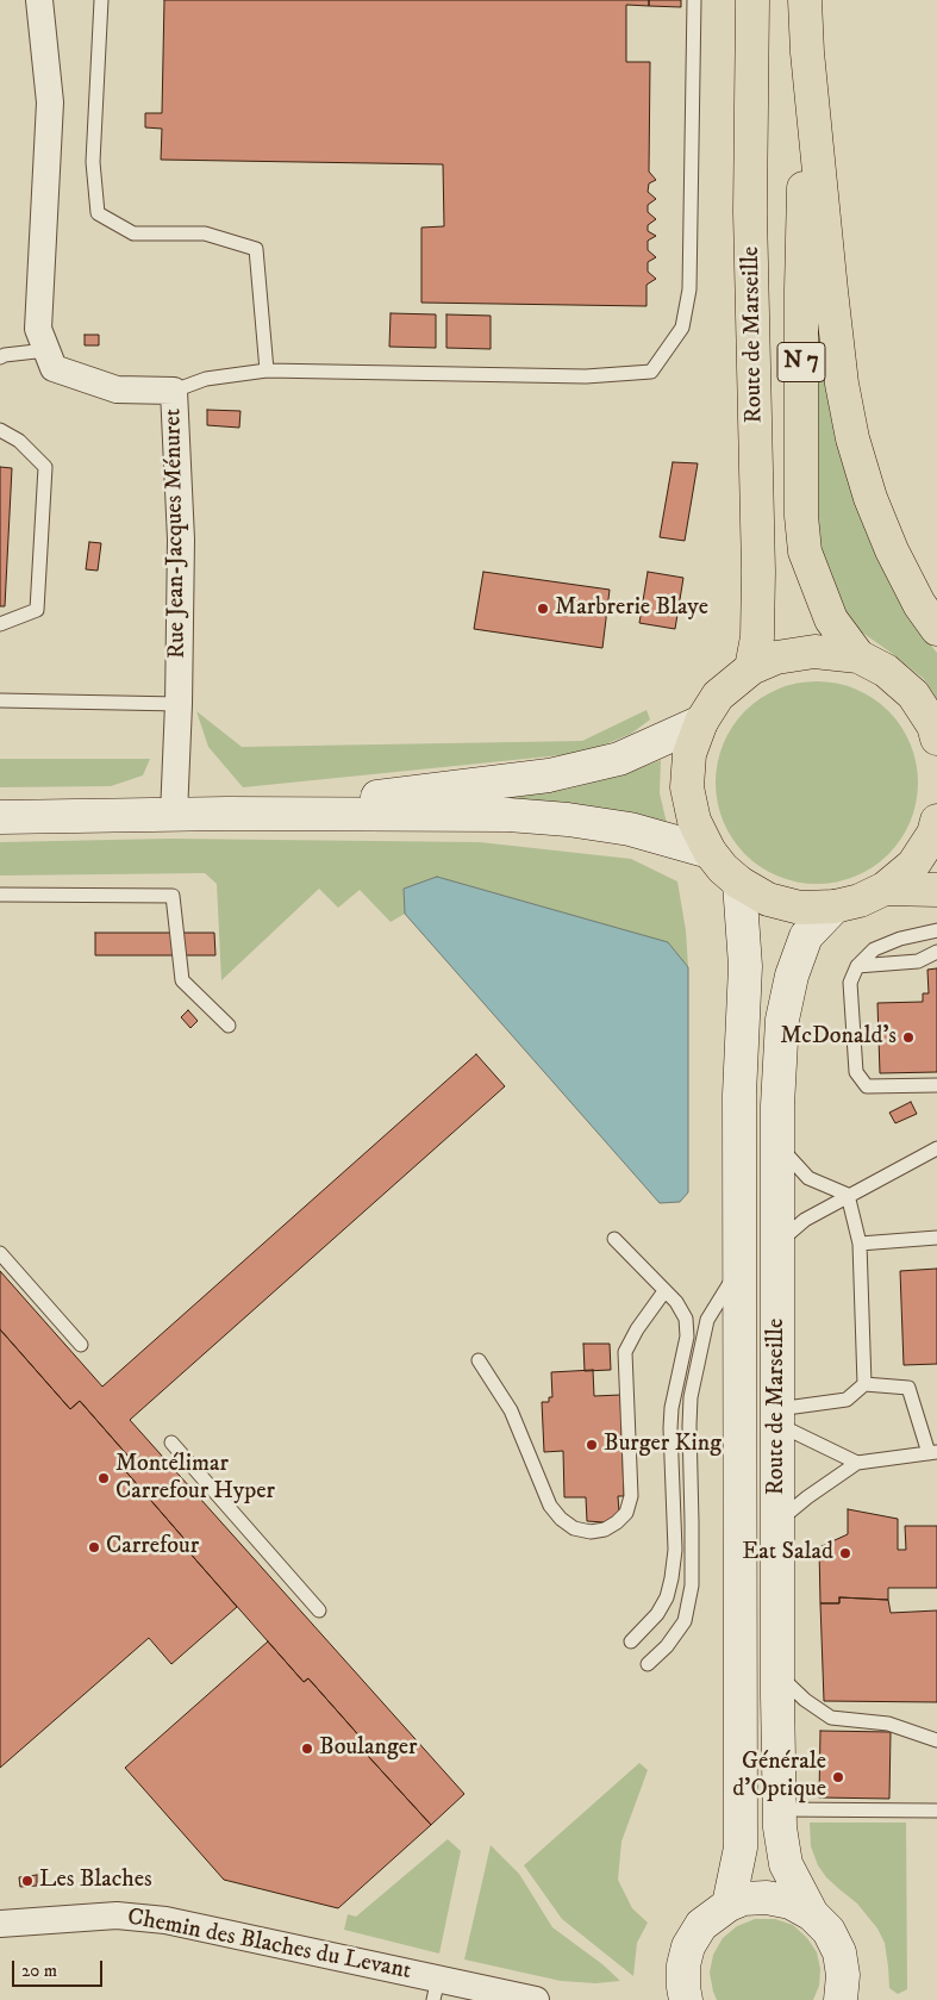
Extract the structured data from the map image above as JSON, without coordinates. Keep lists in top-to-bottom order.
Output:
{
  "streets": {
    "main road": ["Route de Marseille", "N 7"],
    "street": ["Rue Jean-Jacques Ménuret", "Chemin des Blaches du Levant"]
  },
  "places": [
    "Marbrerie Blaye",
    "McDonald's",
    "Burger King",
    "Montélimar Carrefour Hyper",
    "Carrefour",
    "Eat Salad",
    "Boulanger",
    "Générale d'Optique",
    "Les Blaches"
  ],
  "scale_bar": "20 m"
}
